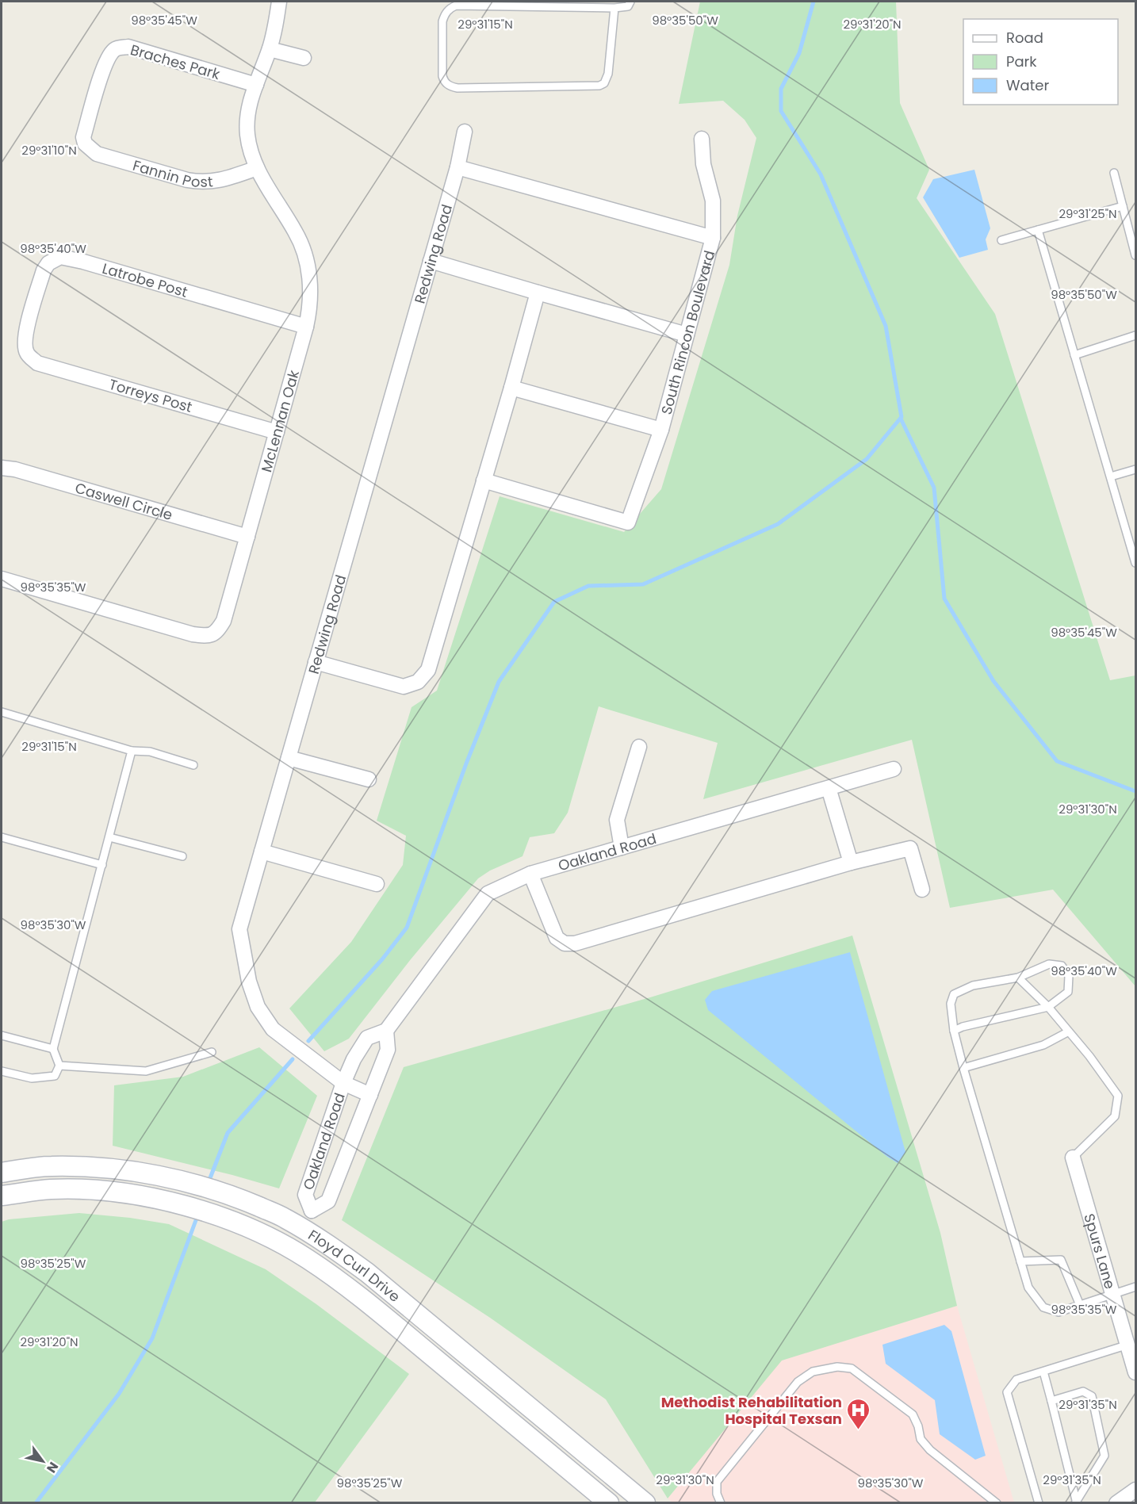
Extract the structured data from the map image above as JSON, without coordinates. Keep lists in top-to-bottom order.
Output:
{
  "streets": {
    "street": [
      "Braches Park",
      "Fannin Post",
      "Redwing Road",
      "Latrobe Post",
      "South Rincon Boulevard",
      "Torreys Post",
      "McLennan Oak",
      "Caswell Circle",
      "Oakland Road",
      "Spurs Lane",
      "Floyd Curl Drive"
    ]
  },
  "crossings": [
    ["Braches Park", "Fannin Post"],
    ["Braches Park", "McLennan Oak"],
    ["Fannin Post", "McLennan Oak"],
    ["Redwing Road", "Oakland Road"],
    ["Latrobe Post", "Torreys Post"],
    ["Latrobe Post", "McLennan Oak"],
    ["Torreys Post", "McLennan Oak"],
    ["McLennan Oak", "Caswell Circle"]
  ],
  "places": {
    "hospital": ["Methodist Rehabilitation Hospital Texsan"]
  },
  "legend": ["Road", "Park", "Water"],
  "north": "bottom right",
  "coordinates": [
    "98°35'45\"W",
    "98°35'50\"W",
    "29°31'20\"N",
    "29°31'15\"N",
    "29°31'10\"N",
    "29°31'25\"N",
    "98°35'40\"W",
    "98°35'35\"W",
    "29°31'30\"N",
    "98°35'30\"W",
    "98°35'25\"W",
    "29°31'35\"N"
  ]
}
